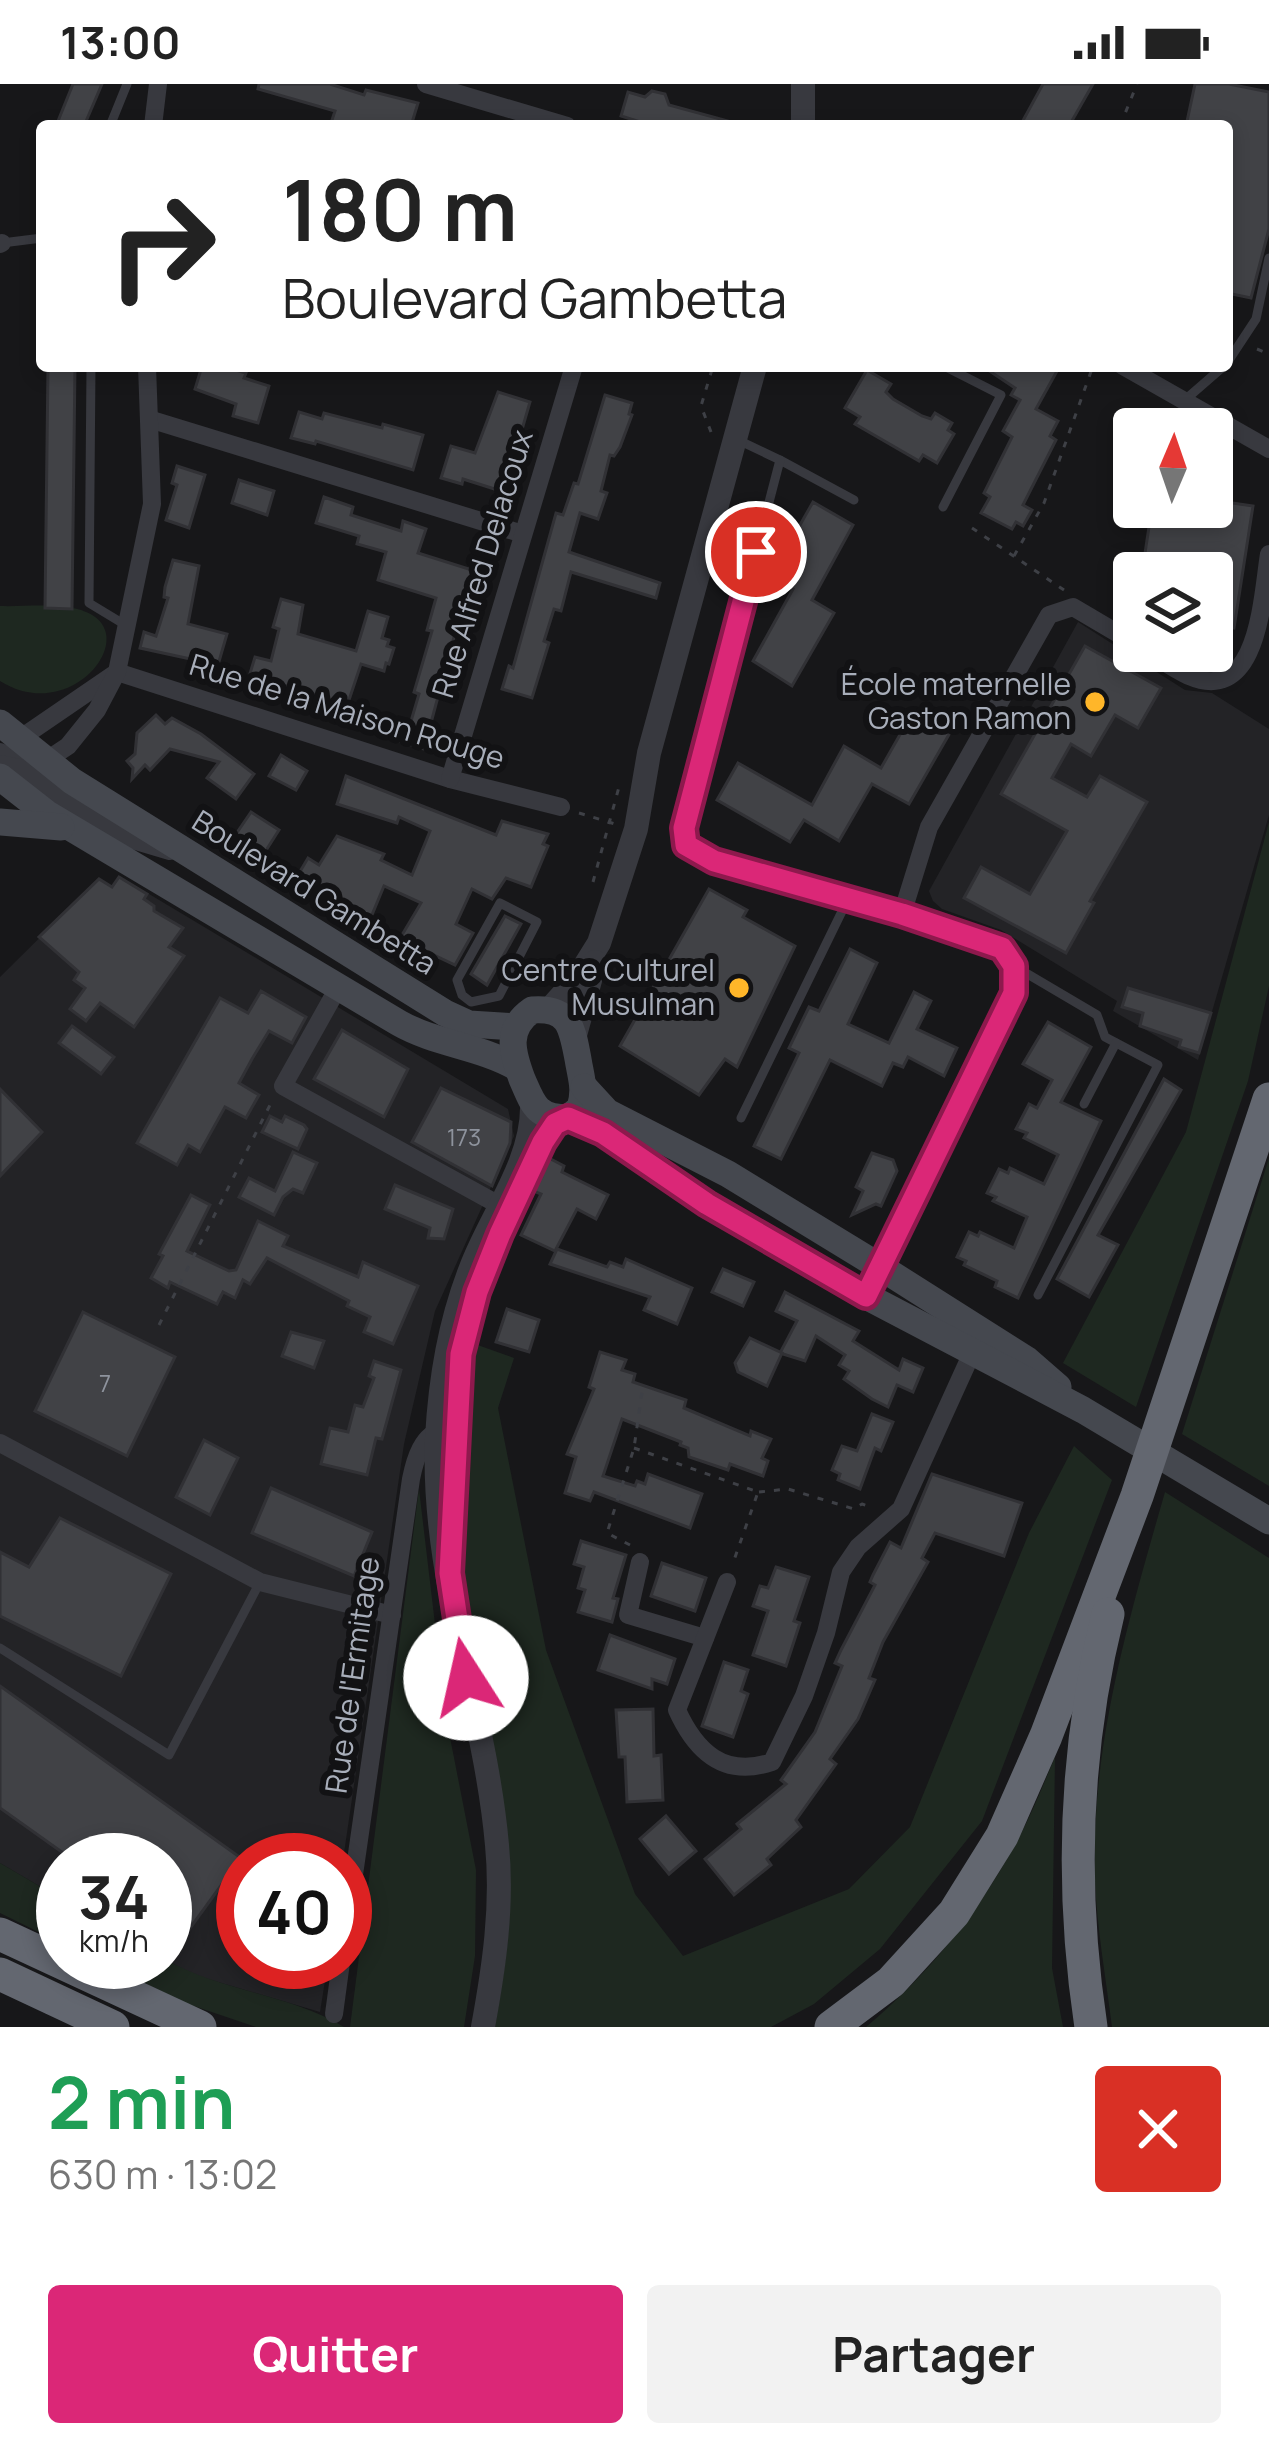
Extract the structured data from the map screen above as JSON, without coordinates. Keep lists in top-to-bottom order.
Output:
{
  "streets": {
    "main road": ["Boulevard Gambetta"],
    "street": ["Rue Alfred Delacoux", "Rue de la Maison Rouge", "Rue de l'Ermitage"]
  },
  "crossings": [
    ["Rue Alfred Delacoux", "Rue de la Maison Rouge"],
    ["Boulevard Gambetta", "Rue de l'Ermitage"]
  ],
  "places": ["École maternelle Gaston Ramon", "Centre Culturel Musulman"],
  "house_numbers": ["173", "7"],
  "north": "top",
  "page": {
    "status": "13:00",
    "turn": ["180 m", "Boulevard Gambetta"],
    "speed": "34 km/h",
    "limit": "40",
    "heading": ["2 min", "630 m · 13:02"],
    "buttons": ["Quitter", "Partager"]
  }
}
